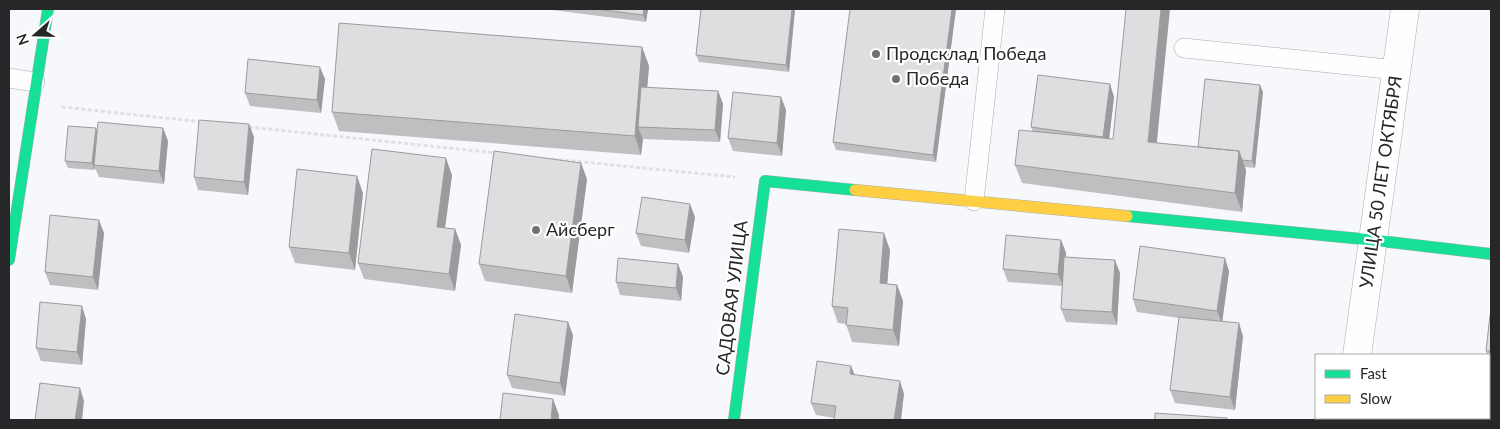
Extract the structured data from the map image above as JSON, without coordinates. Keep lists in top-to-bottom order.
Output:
{
  "streets": {
    "street": ["УЛИЦА 50 ЛЕТ ОКТЯБРЯ", "САДОВАЯ УЛИЦА"]
  },
  "places": ["Продсклад Победа", "Победа", "Айсберг"],
  "legend": ["Fast", "Slow"],
  "north": "left"
}
